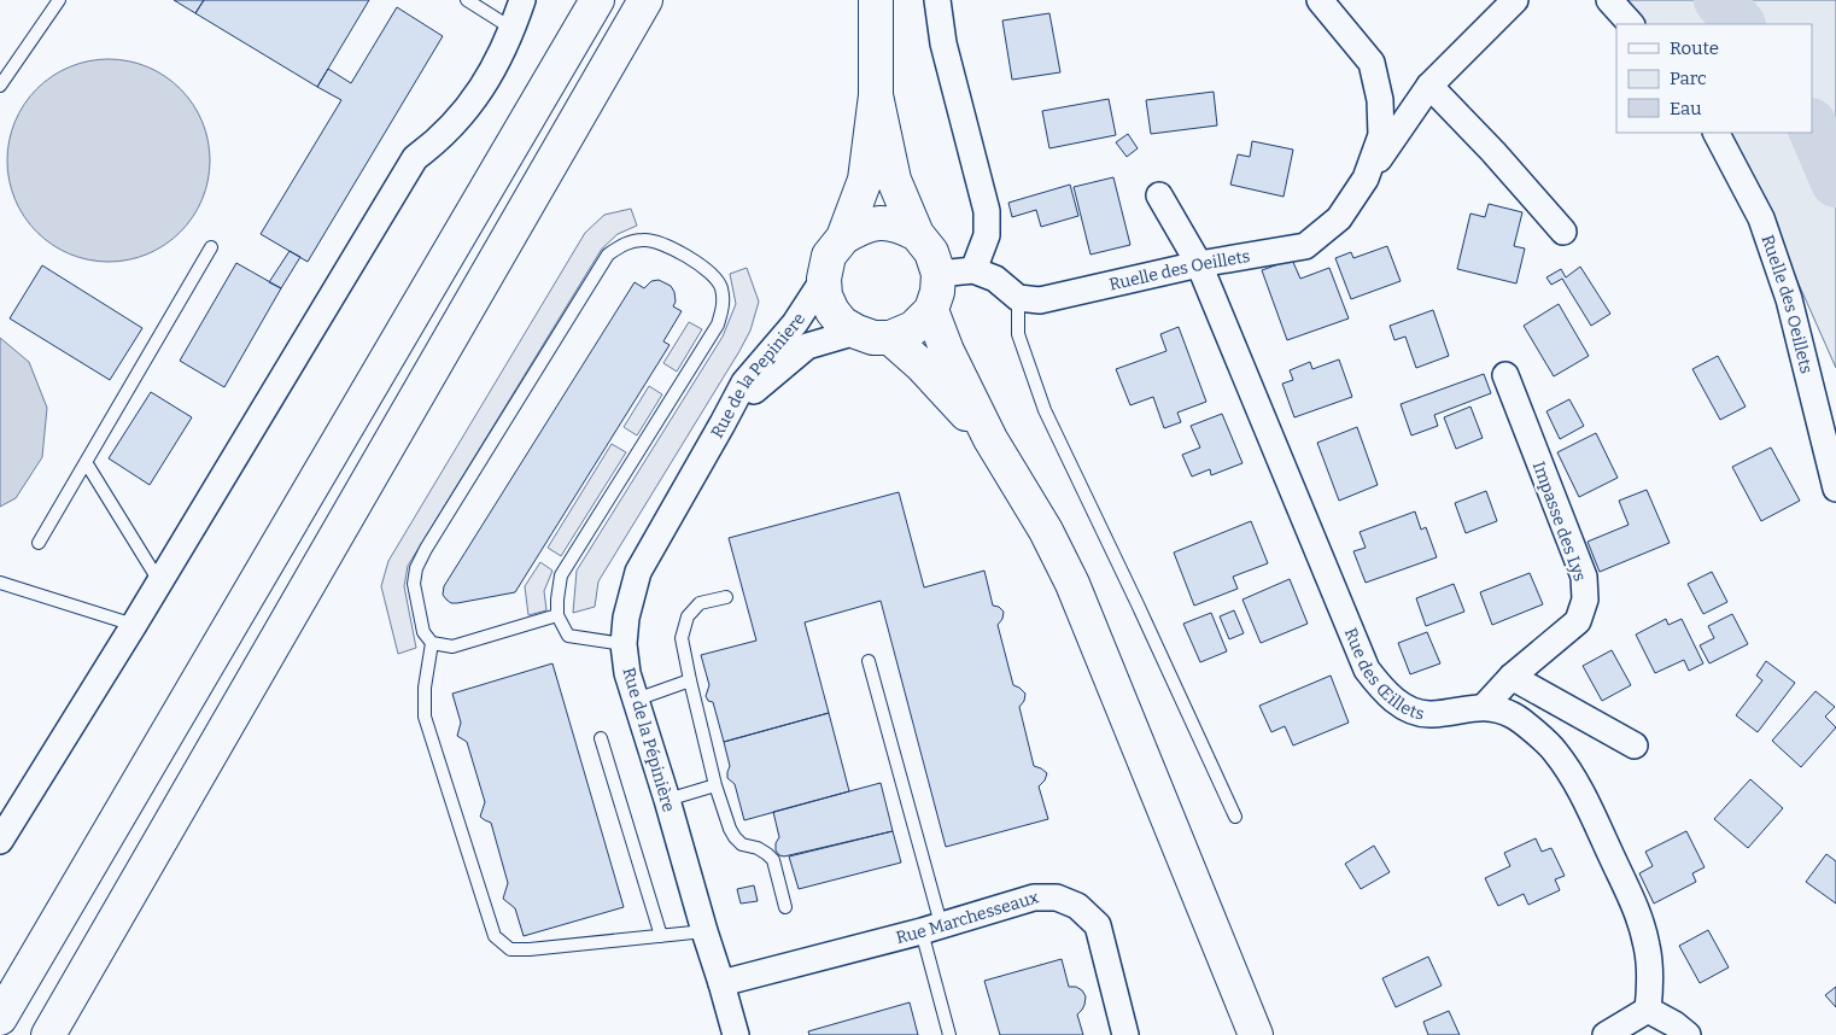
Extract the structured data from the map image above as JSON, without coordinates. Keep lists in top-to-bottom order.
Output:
{
  "streets": {
    "street": [
      "Ruelle des Oeillets",
      "Rue de la Pepiniere",
      "Impasse des Lys",
      "Rue des Œillets",
      "Rue de la Pépinière",
      "Rue Marchesseaux"
    ]
  },
  "crossings": [
    ["Ruelle des Oeillets", "Rue des Œillets"],
    ["Rue de la Pepiniere", "Rue de la Pépinière"],
    ["Impasse des Lys", "Rue des Œillets"],
    ["Rue de la Pépinière", "Rue Marchesseaux"]
  ],
  "legend": ["Route", "Parc", "Eau"]
}
